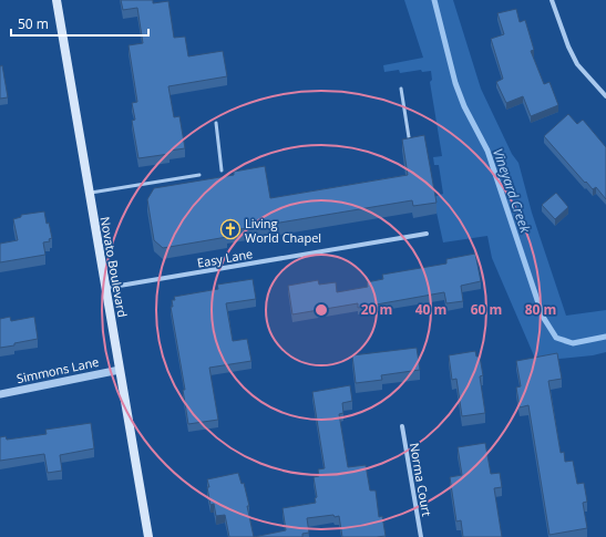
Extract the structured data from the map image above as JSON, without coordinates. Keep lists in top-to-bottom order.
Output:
{
  "streets": {
    "main road": ["Novato Boulevard"],
    "street": ["Easy Lane", "Simmons Lane", "Norma Court"]
  },
  "crossings": [
    ["Easy Lane", "Novato Boulevard"],
    ["Novato Boulevard", "Simmons Lane"]
  ],
  "water": ["Vineyard Creek"],
  "places": {
    "church": ["Living World Chapel"]
  },
  "scale_bar": "50 m",
  "rings": [
    "20 m",
    "40 m",
    "60 m",
    "80 m"
  ]
}
